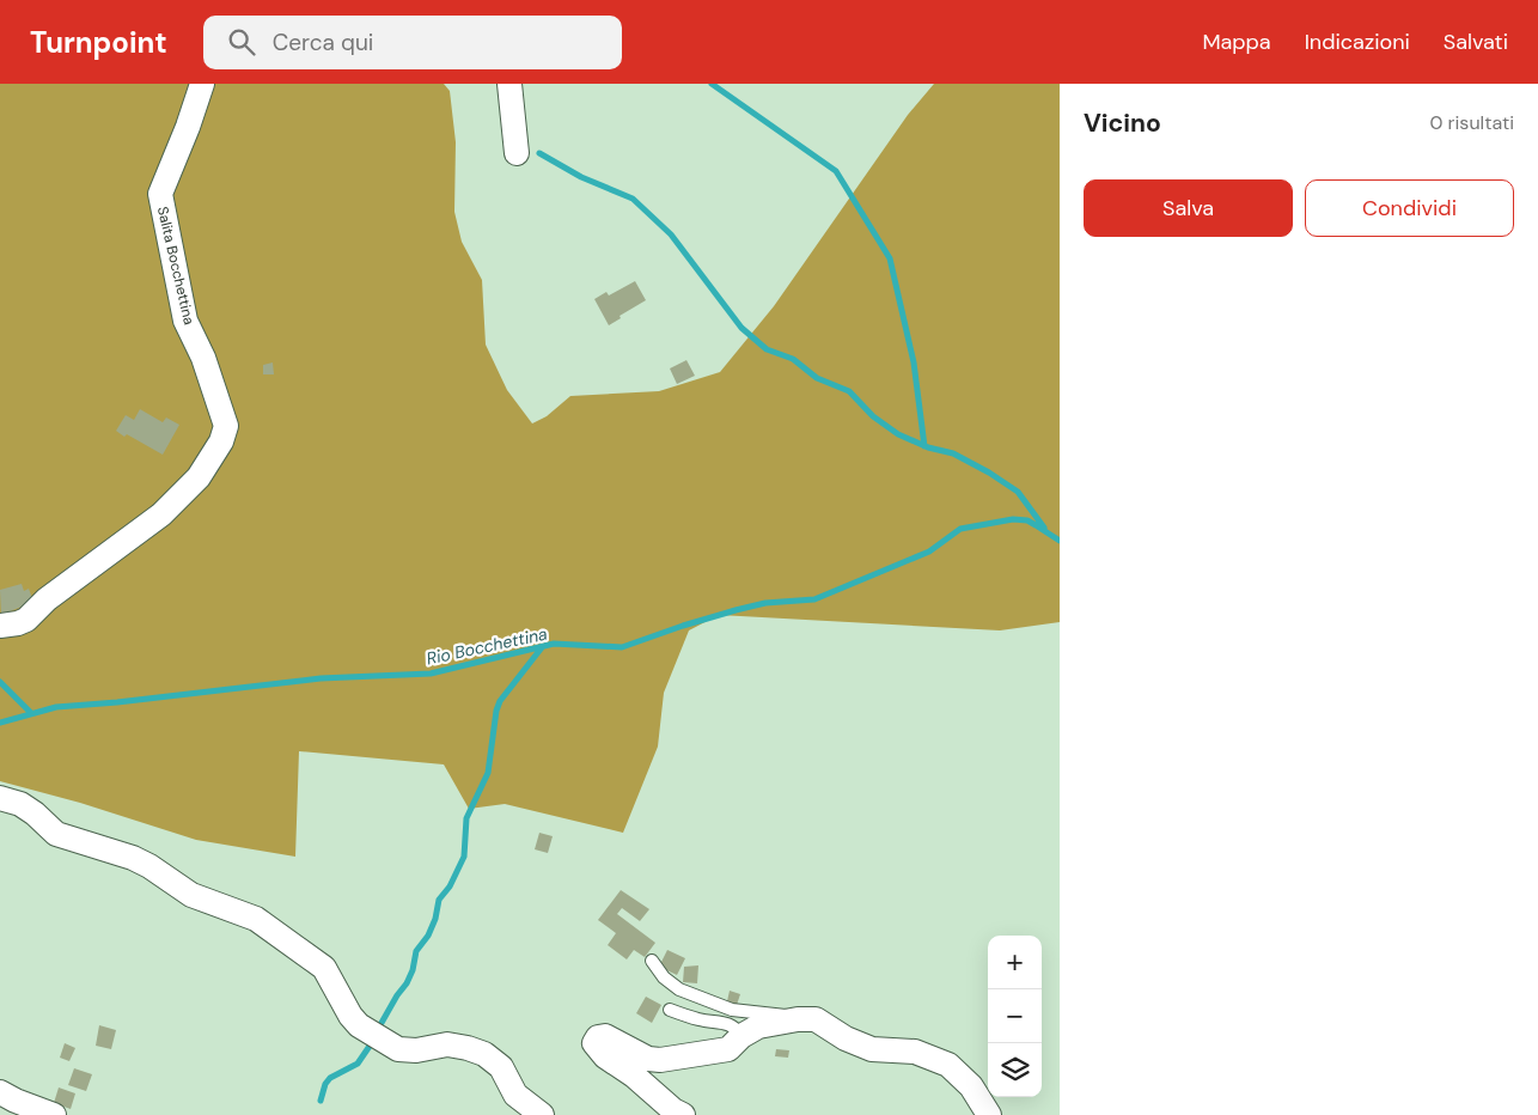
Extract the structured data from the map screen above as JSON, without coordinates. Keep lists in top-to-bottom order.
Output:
{
  "streets": {
    "street": ["Salita Bocchettina"]
  },
  "water": ["Rio Bocchettina"],
  "page": {
    "header": "Turnpoint",
    "search": "Cerca qui",
    "nav": ["Mappa", "Indicazioni", "Salvati"],
    "heading": ["Vicino", "0 risultati"],
    "buttons": ["Salva", "Condividi"],
    "map_buttons": ["+", "−"]
  }
}
